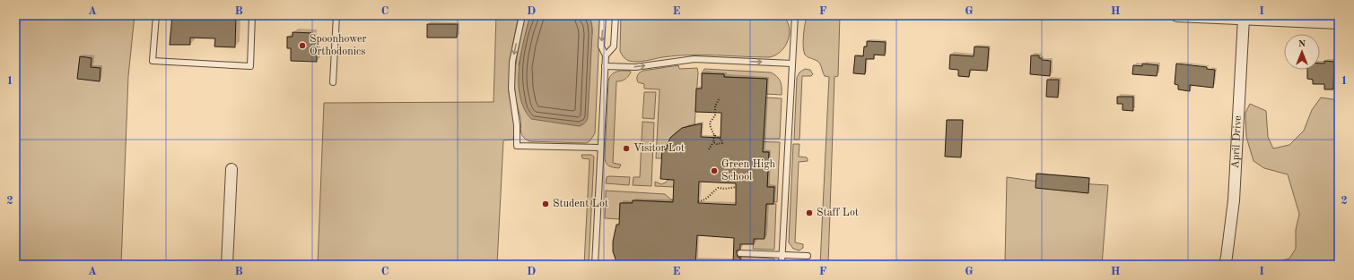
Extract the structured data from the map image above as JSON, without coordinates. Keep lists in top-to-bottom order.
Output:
{
  "streets": {
    "street": ["April Drive"]
  },
  "places": [
    "Spoonhower Orthodonics",
    "Visitor Lot",
    "Green High School",
    "Student Lot",
    "Staff Lot"
  ],
  "north": "top",
  "grid": {
    "columns": [
      "A",
      "B",
      "C",
      "D",
      "E",
      "F",
      "G",
      "H",
      "I"
    ],
    "rows": ["1", "2"]
  }
}
